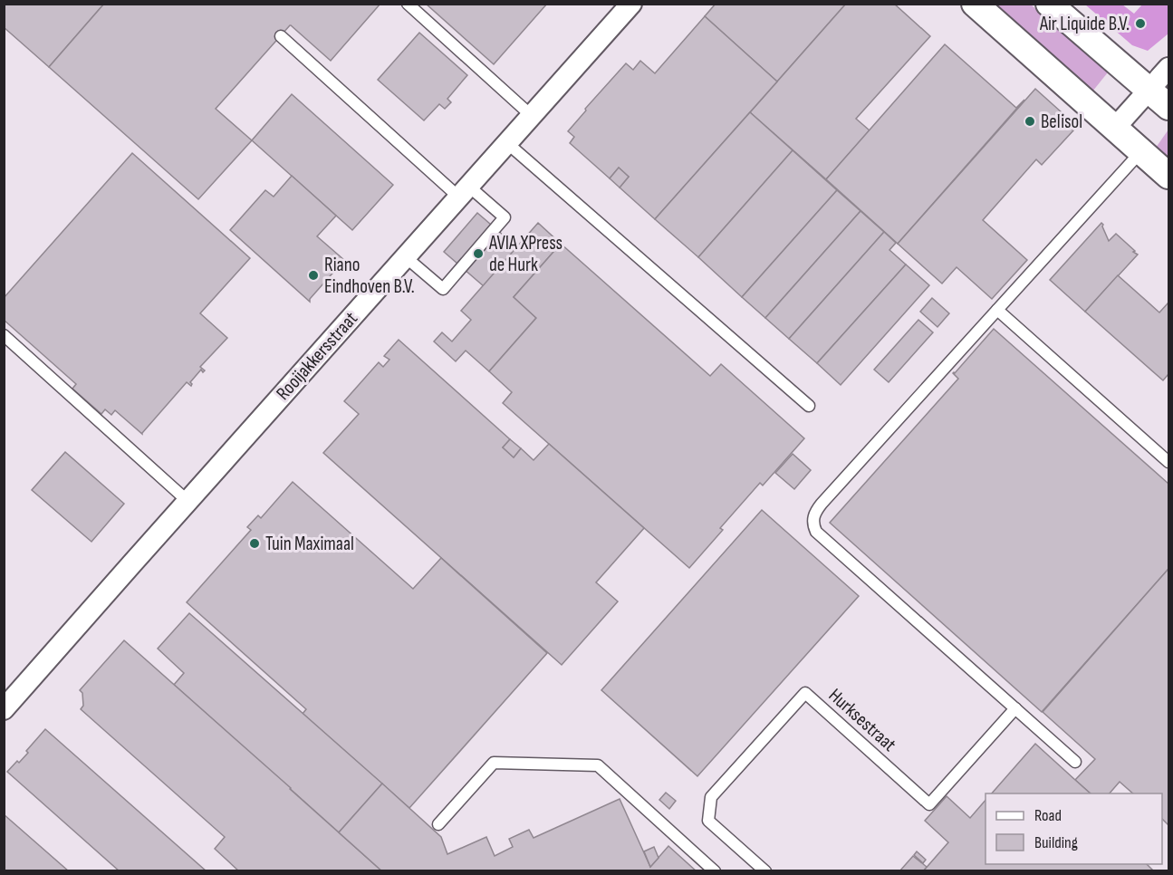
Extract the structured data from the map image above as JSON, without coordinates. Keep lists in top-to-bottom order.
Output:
{
  "streets": {
    "street": ["Rooijakkersstraat"],
    "lane": ["Hurksestraat"]
  },
  "places": [
    "Air Liquide B.V.",
    "Belisol",
    "AVIA XPress de Hurk",
    "Riano Eindhoven B.V.",
    "Tuin Maximaal"
  ],
  "legend": ["Road", "Building"]
}
